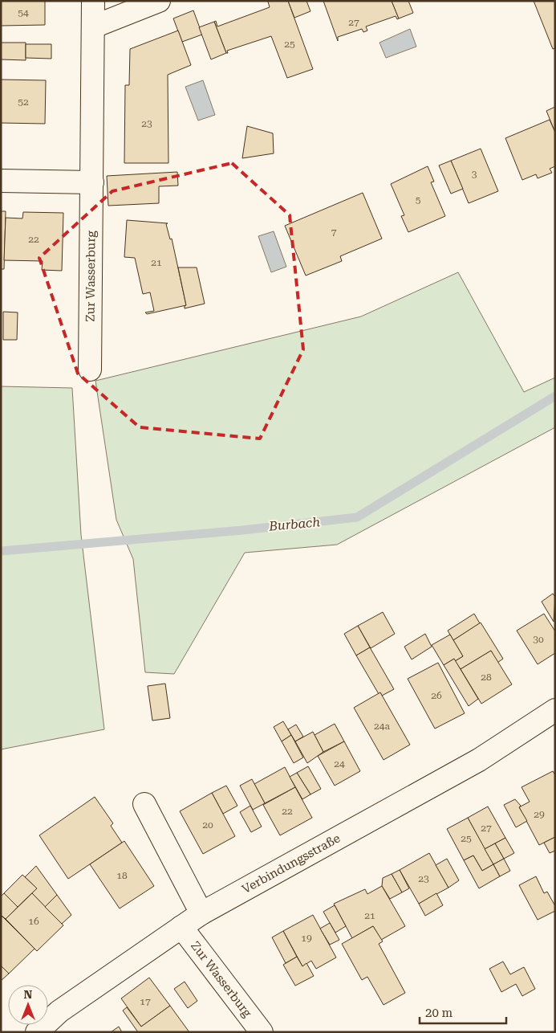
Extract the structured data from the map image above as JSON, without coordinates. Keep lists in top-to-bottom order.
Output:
{
  "streets": {
    "street": ["Zur Wasserburg", "Verbindungsstraße"]
  },
  "crossings": [
    ["Zur Wasserburg", "Verbindungsstraße"]
  ],
  "water": ["Burbach"],
  "house_numbers": [
    "54",
    "27",
    "25",
    "52",
    "23",
    "3",
    "5",
    "7",
    "22",
    "21",
    "30",
    "28",
    "26",
    "24a",
    "24",
    "22",
    "29",
    "20",
    "27",
    "25",
    "18",
    "23",
    "21",
    "16",
    "19",
    "17"
  ],
  "scale_bar": "20 m",
  "north": "top"
}
